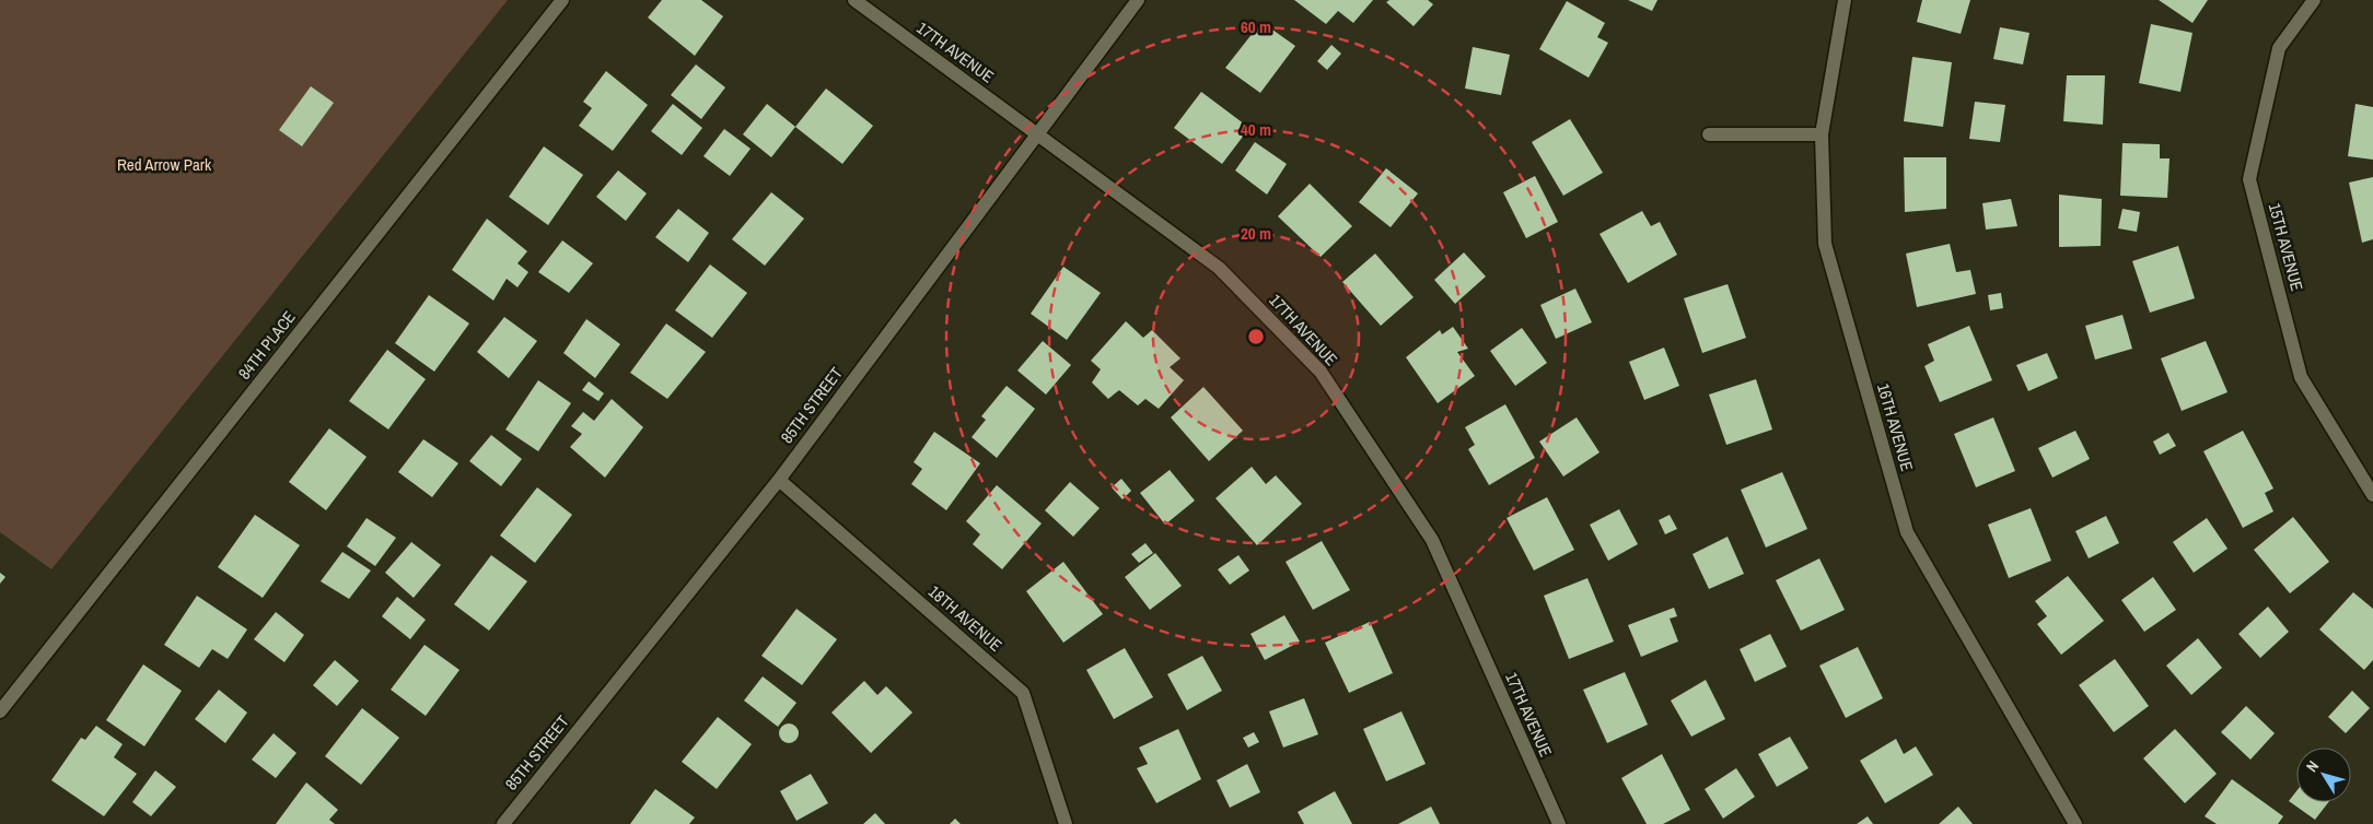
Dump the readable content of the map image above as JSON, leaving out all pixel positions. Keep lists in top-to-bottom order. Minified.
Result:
{"streets":{"street":["17TH AVENUE","15TH AVENUE","84TH PLACE","85TH STREET","16TH AVENUE","18TH AVENUE"]},"crossings":[["17TH AVENUE","85TH STREET"],["85TH STREET","18TH AVENUE"]],"parks":["Red Arrow Park"],"north":"top left","rings":["60 m","40 m","20 m"]}
